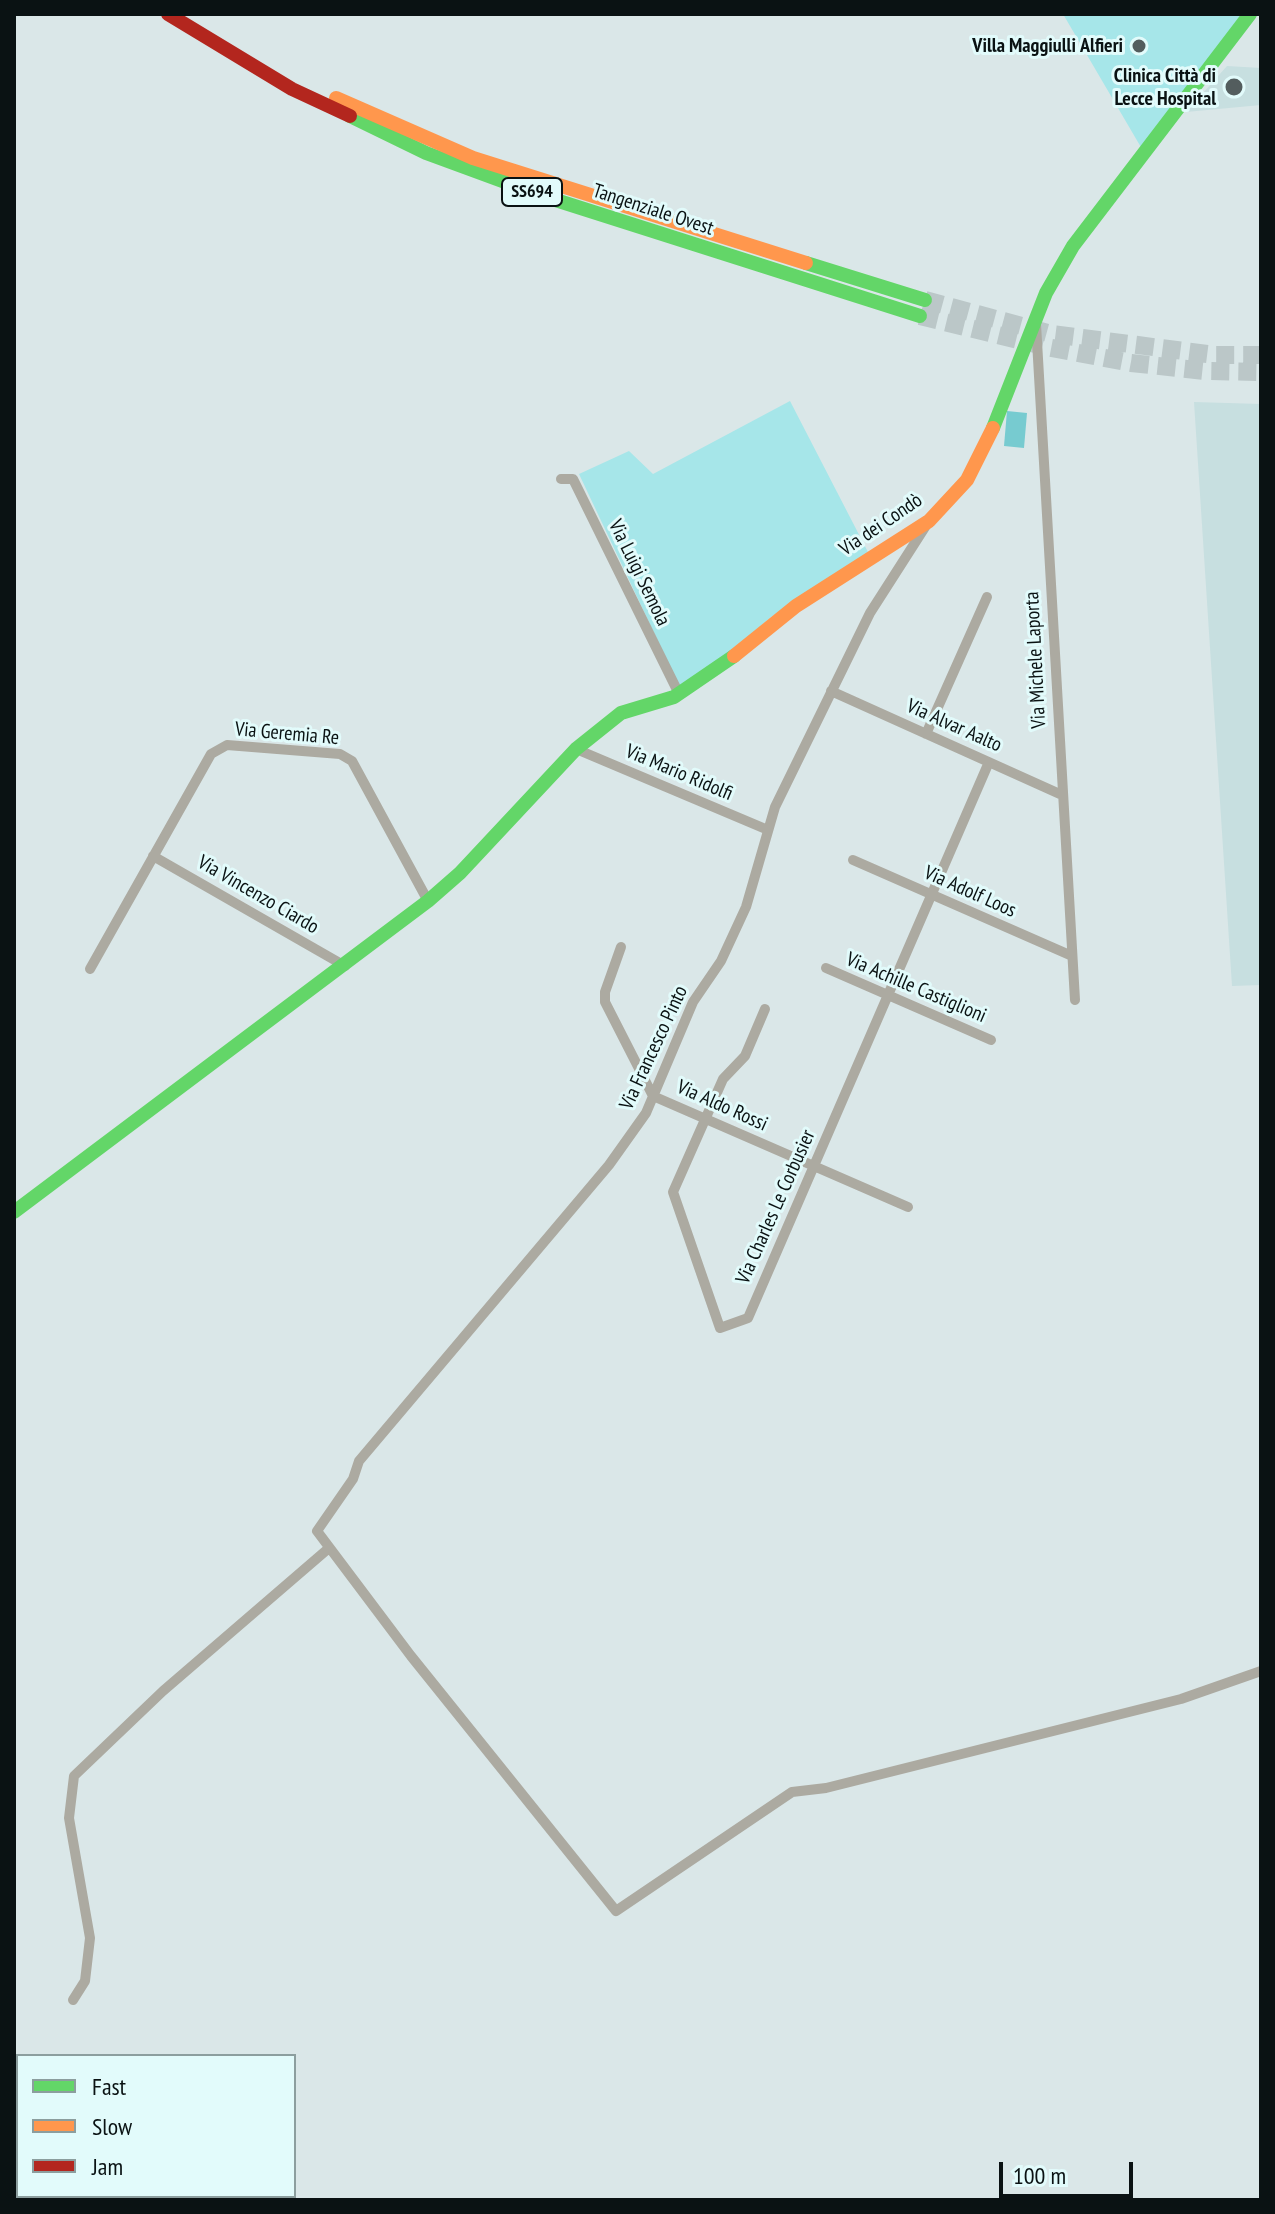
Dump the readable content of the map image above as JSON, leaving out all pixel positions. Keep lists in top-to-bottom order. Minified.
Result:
{"streets":{"main road":["SS694","Tangenziale Ovest","Via dei Condò"],"street":["Via Luigi Semola","Via Michele Laporta","Via Alvar Aalto","Via Geremia Re","Via Mario Ridolfi","Via Adolf Loos","Via Vincenzo Ciardo","Via Achille Castiglioni","Via Francesco Pinto","Via Aldo Rossi","Via Charles Le Corbusier"]},"crossings":[["Via dei Condò","Via Luigi Semola"],["Via dei Condò","Via Michele Laporta"],["Via dei Condò","Via Geremia Re"],["Via dei Condò","Via Mario Ridolfi"],["Via dei Condò","Via Vincenzo Ciardo"],["Via dei Condò","Via Francesco Pinto"],["Via Michele Laporta","Via Alvar Aalto"],["Via Michele Laporta","Via Adolf Loos"],["Via Alvar Aalto","Via Francesco Pinto"],["Via Alvar Aalto","Via Charles Le Corbusier"],["Via Geremia Re","Via Vincenzo Ciardo"],["Via Mario Ridolfi","Via Francesco Pinto"],["Via Adolf Loos","Via Charles Le Corbusier"],["Via Achille Castiglioni","Via Charles Le Corbusier"],["Via Francesco Pinto","Via Aldo Rossi"],["Via Aldo Rossi","Via Charles Le Corbusier"]],"places":["Villa Maggiulli Alfieri","Clinica Città di Lecce Hospital"],"legend":["Fast","Slow","Jam"],"scale_bar":"100 m"}
